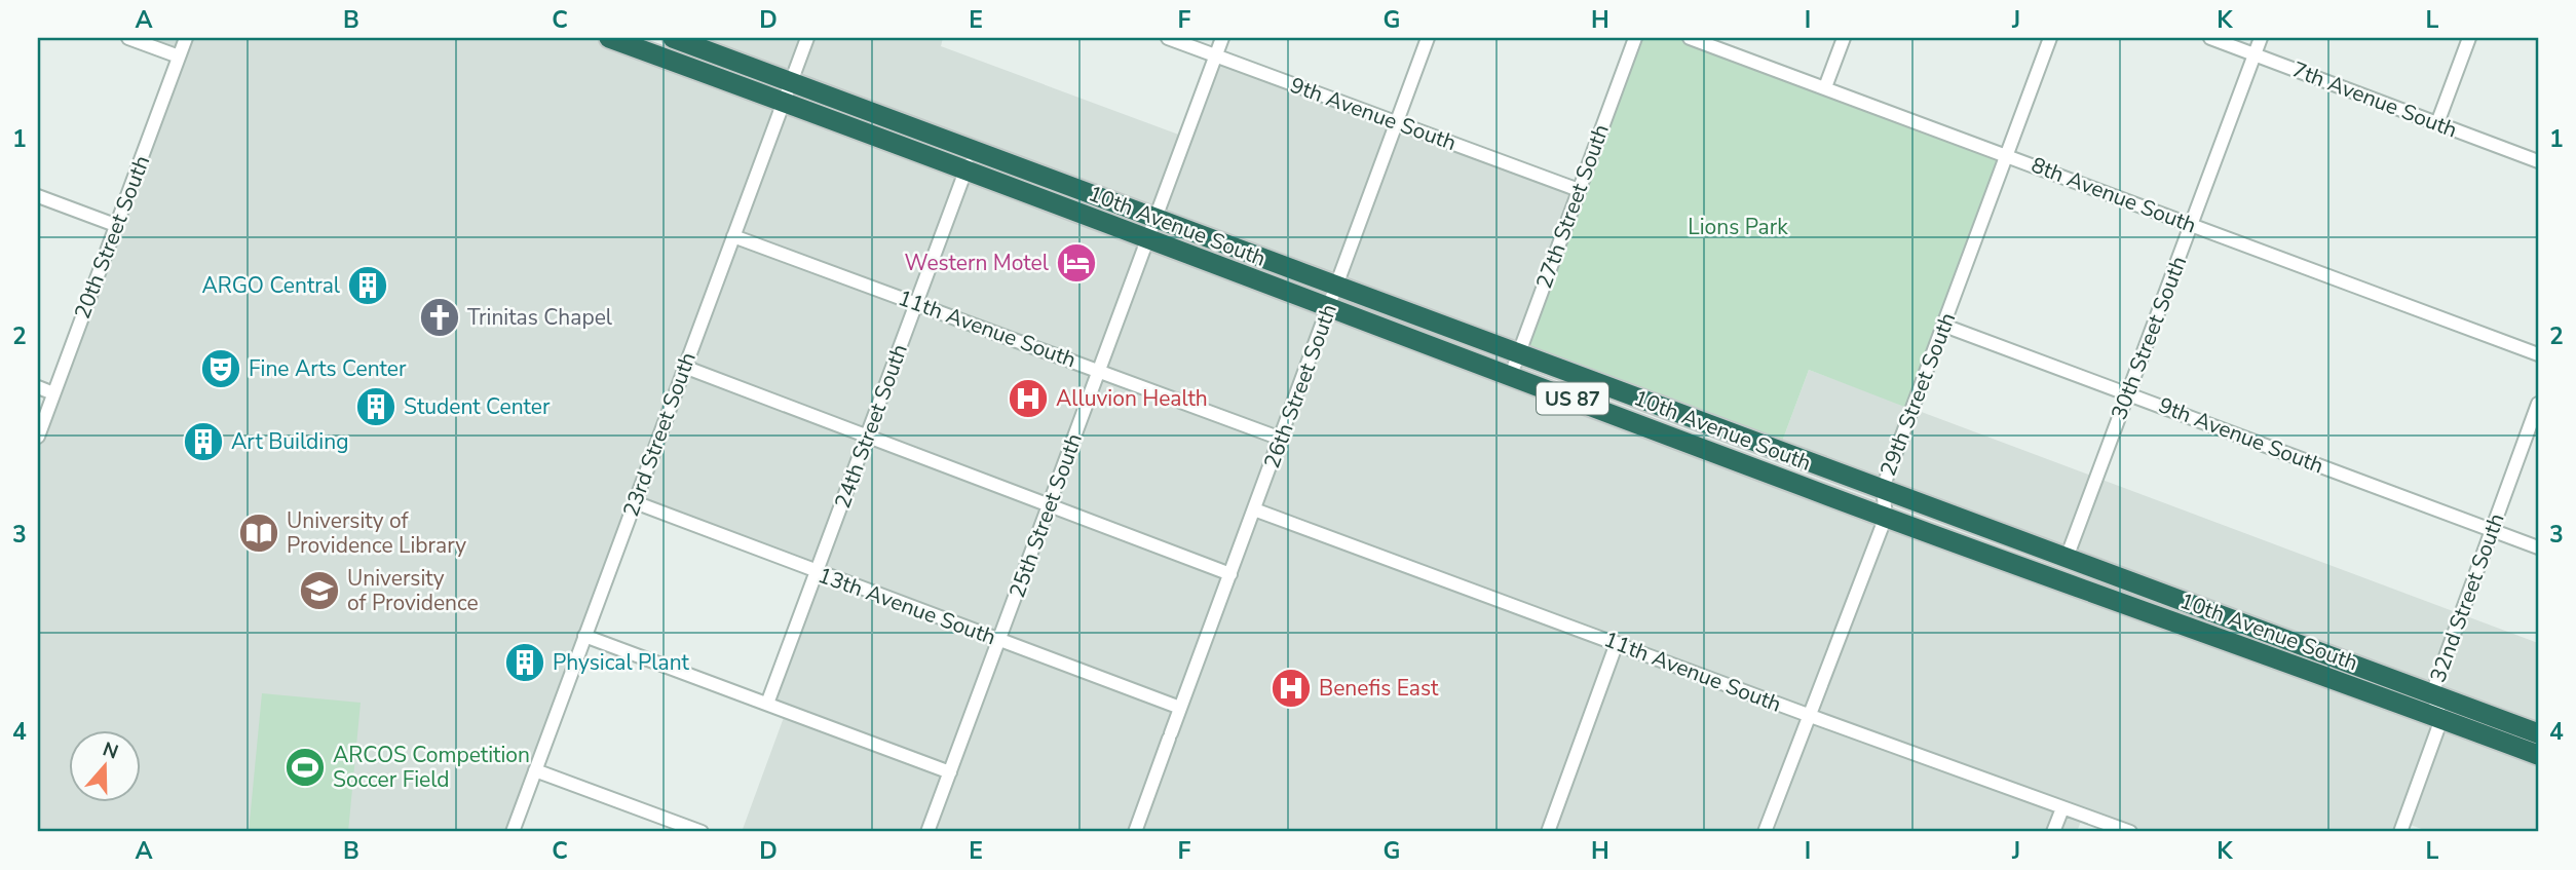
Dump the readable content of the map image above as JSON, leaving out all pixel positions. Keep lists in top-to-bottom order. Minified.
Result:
{"streets":{"highway":["10th Avenue South","US 87"],"street":["7th Avenue South","9th Avenue South","8th Avenue South","27th Street South","20th Street South","11th Avenue South","30th Street South","26th Street South","29th Street South","24th Street South","23rd Street South","25th Street South","32nd Street South","13th Avenue South"]},"crossings":[["7th Avenue South","30th Street South"],["9th Avenue South","27th Street South"],["9th Avenue South","30th Street South"],["9th Avenue South","26th Street South"],["9th Avenue South","29th Street South"],["9th Avenue South","25th Street South"],["9th Avenue South","32nd Street South"],["8th Avenue South","30th Street South"],["8th Avenue South","29th Street South"],["27th Street South","10th Avenue South"],["10th Avenue South","30th Street South"],["10th Avenue South","26th Street South"],["10th Avenue South","29th Street South"],["10th Avenue South","24th Street South"],["10th Avenue South","23rd Street South"],["10th Avenue South","25th Street South"],["10th Avenue South","32nd Street South"],["11th Avenue South","26th Street South"],["11th Avenue South","29th Street South"],["11th Avenue South","24th Street South"],["11th Avenue South","23rd Street South"],["11th Avenue South","25th Street South"],["26th Street South","13th Avenue South"],["24th Street South","13th Avenue South"],["23rd Street South","13th Avenue South"],["25th Street South","13th Avenue South"]],"parks":["Lions Park"],"places":{"hotel":["Western Motel"],"building":["ARGO Central","Student Center","Art Building","Physical Plant"],"church":["Trinitas Chapel"],"theatre":["Fine Arts Center"],"hospital":["Alluvion Health","Benefis East"],"library":["University of Providence Library"],"school or university":["University of Providence"],"sports":["ARCOS Competition Soccer Field"]},"north":"top","grid":{"columns":["A","B","C","D","E","F","G","H","I","J","K","L"],"rows":["1","2","3","4"]}}
